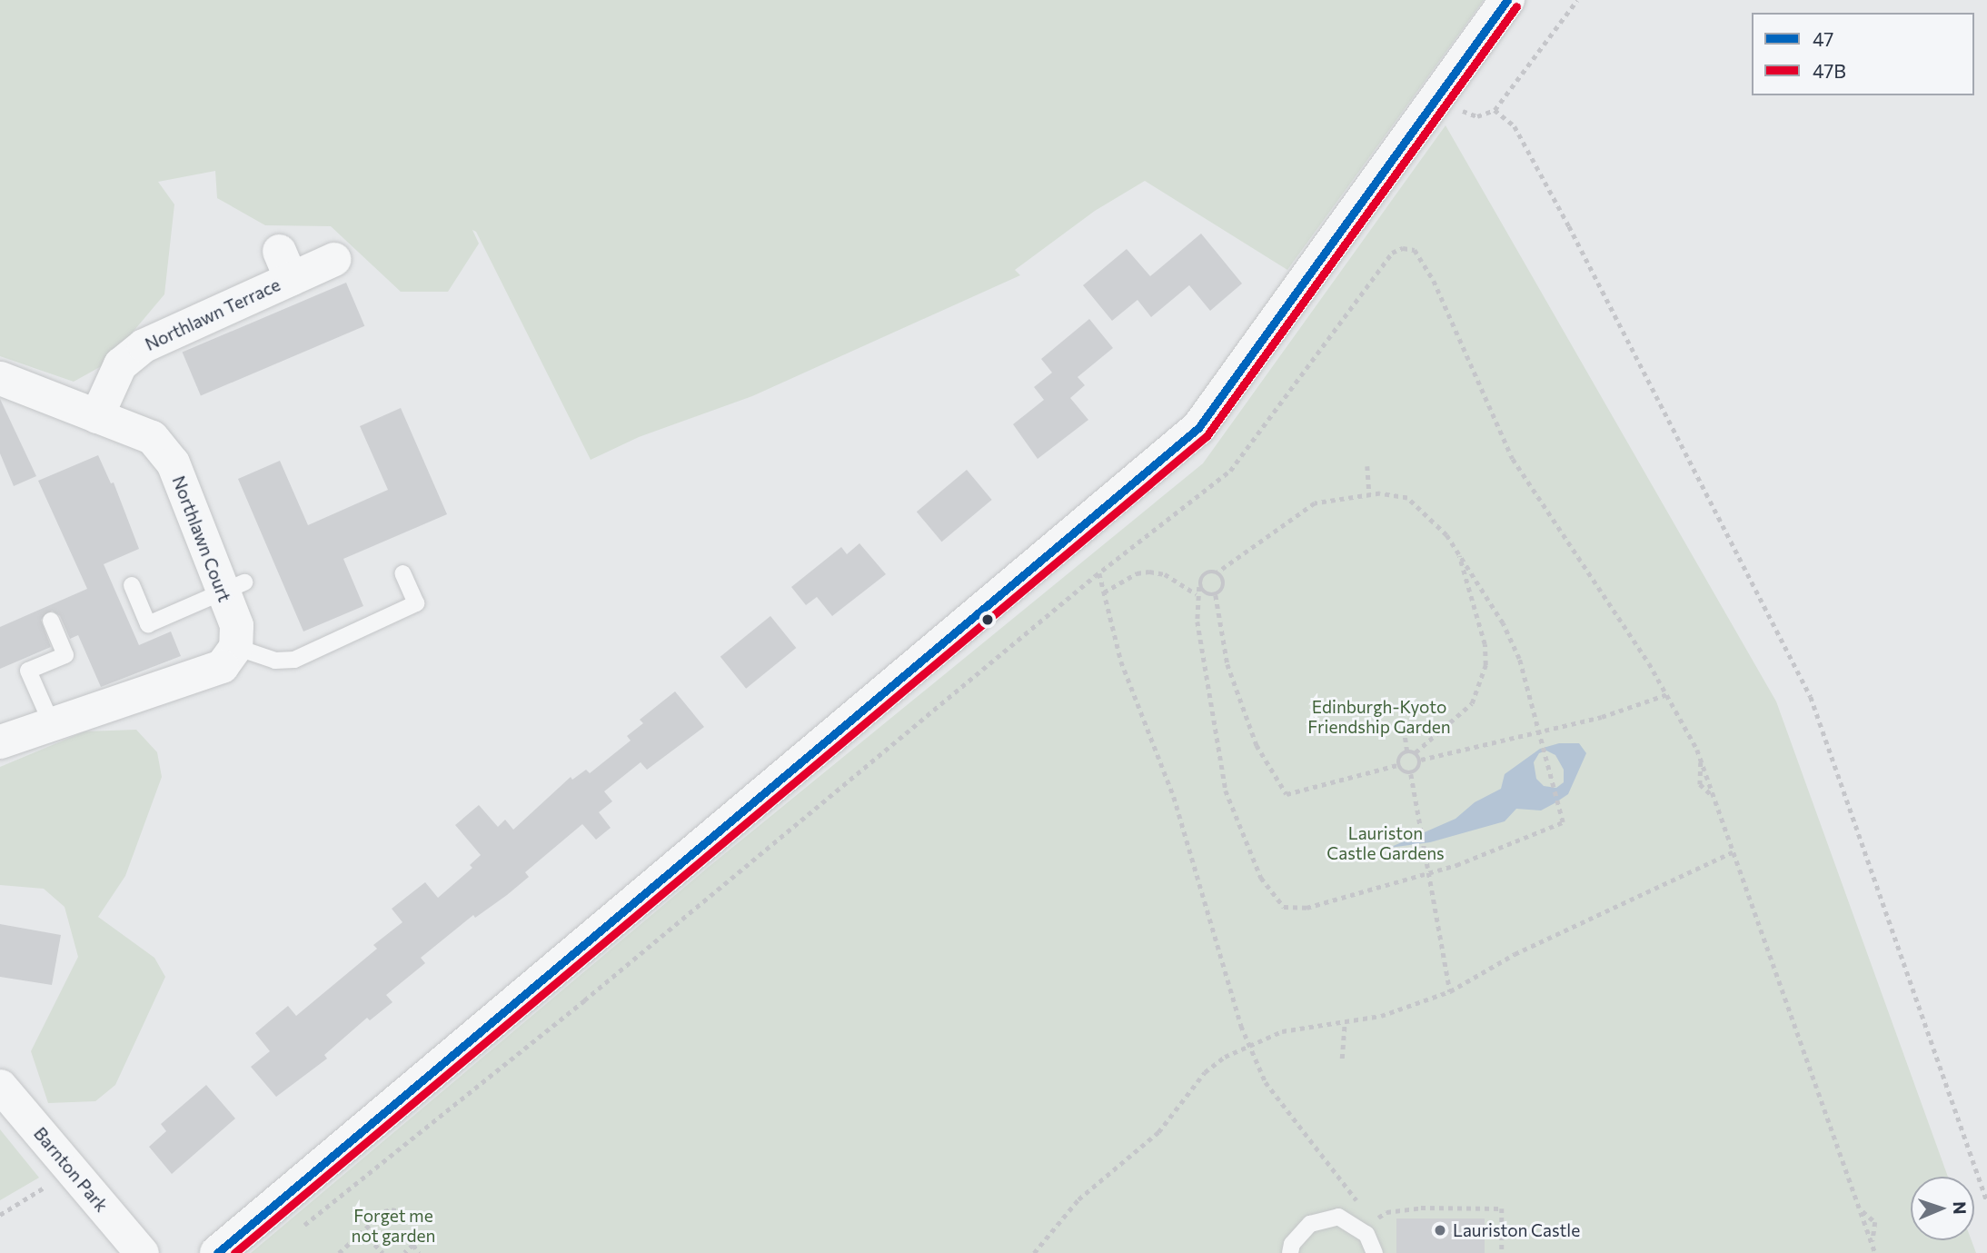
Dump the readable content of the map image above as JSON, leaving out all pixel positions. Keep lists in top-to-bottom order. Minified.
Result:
{"streets":{"street":["Northlawn Terrace","Northlawn Court","Barnton Park"]},"crossings":[["Northlawn Terrace","Northlawn Court"]],"parks":["Edinburgh-Kyoto Friendship Garden","Lauriston Castle Gardens","Forget me not garden"],"places":["Lauriston Castle"],"lines":["transit line 47","transit line 47B"],"legend":["47","47B"],"north":"right"}
